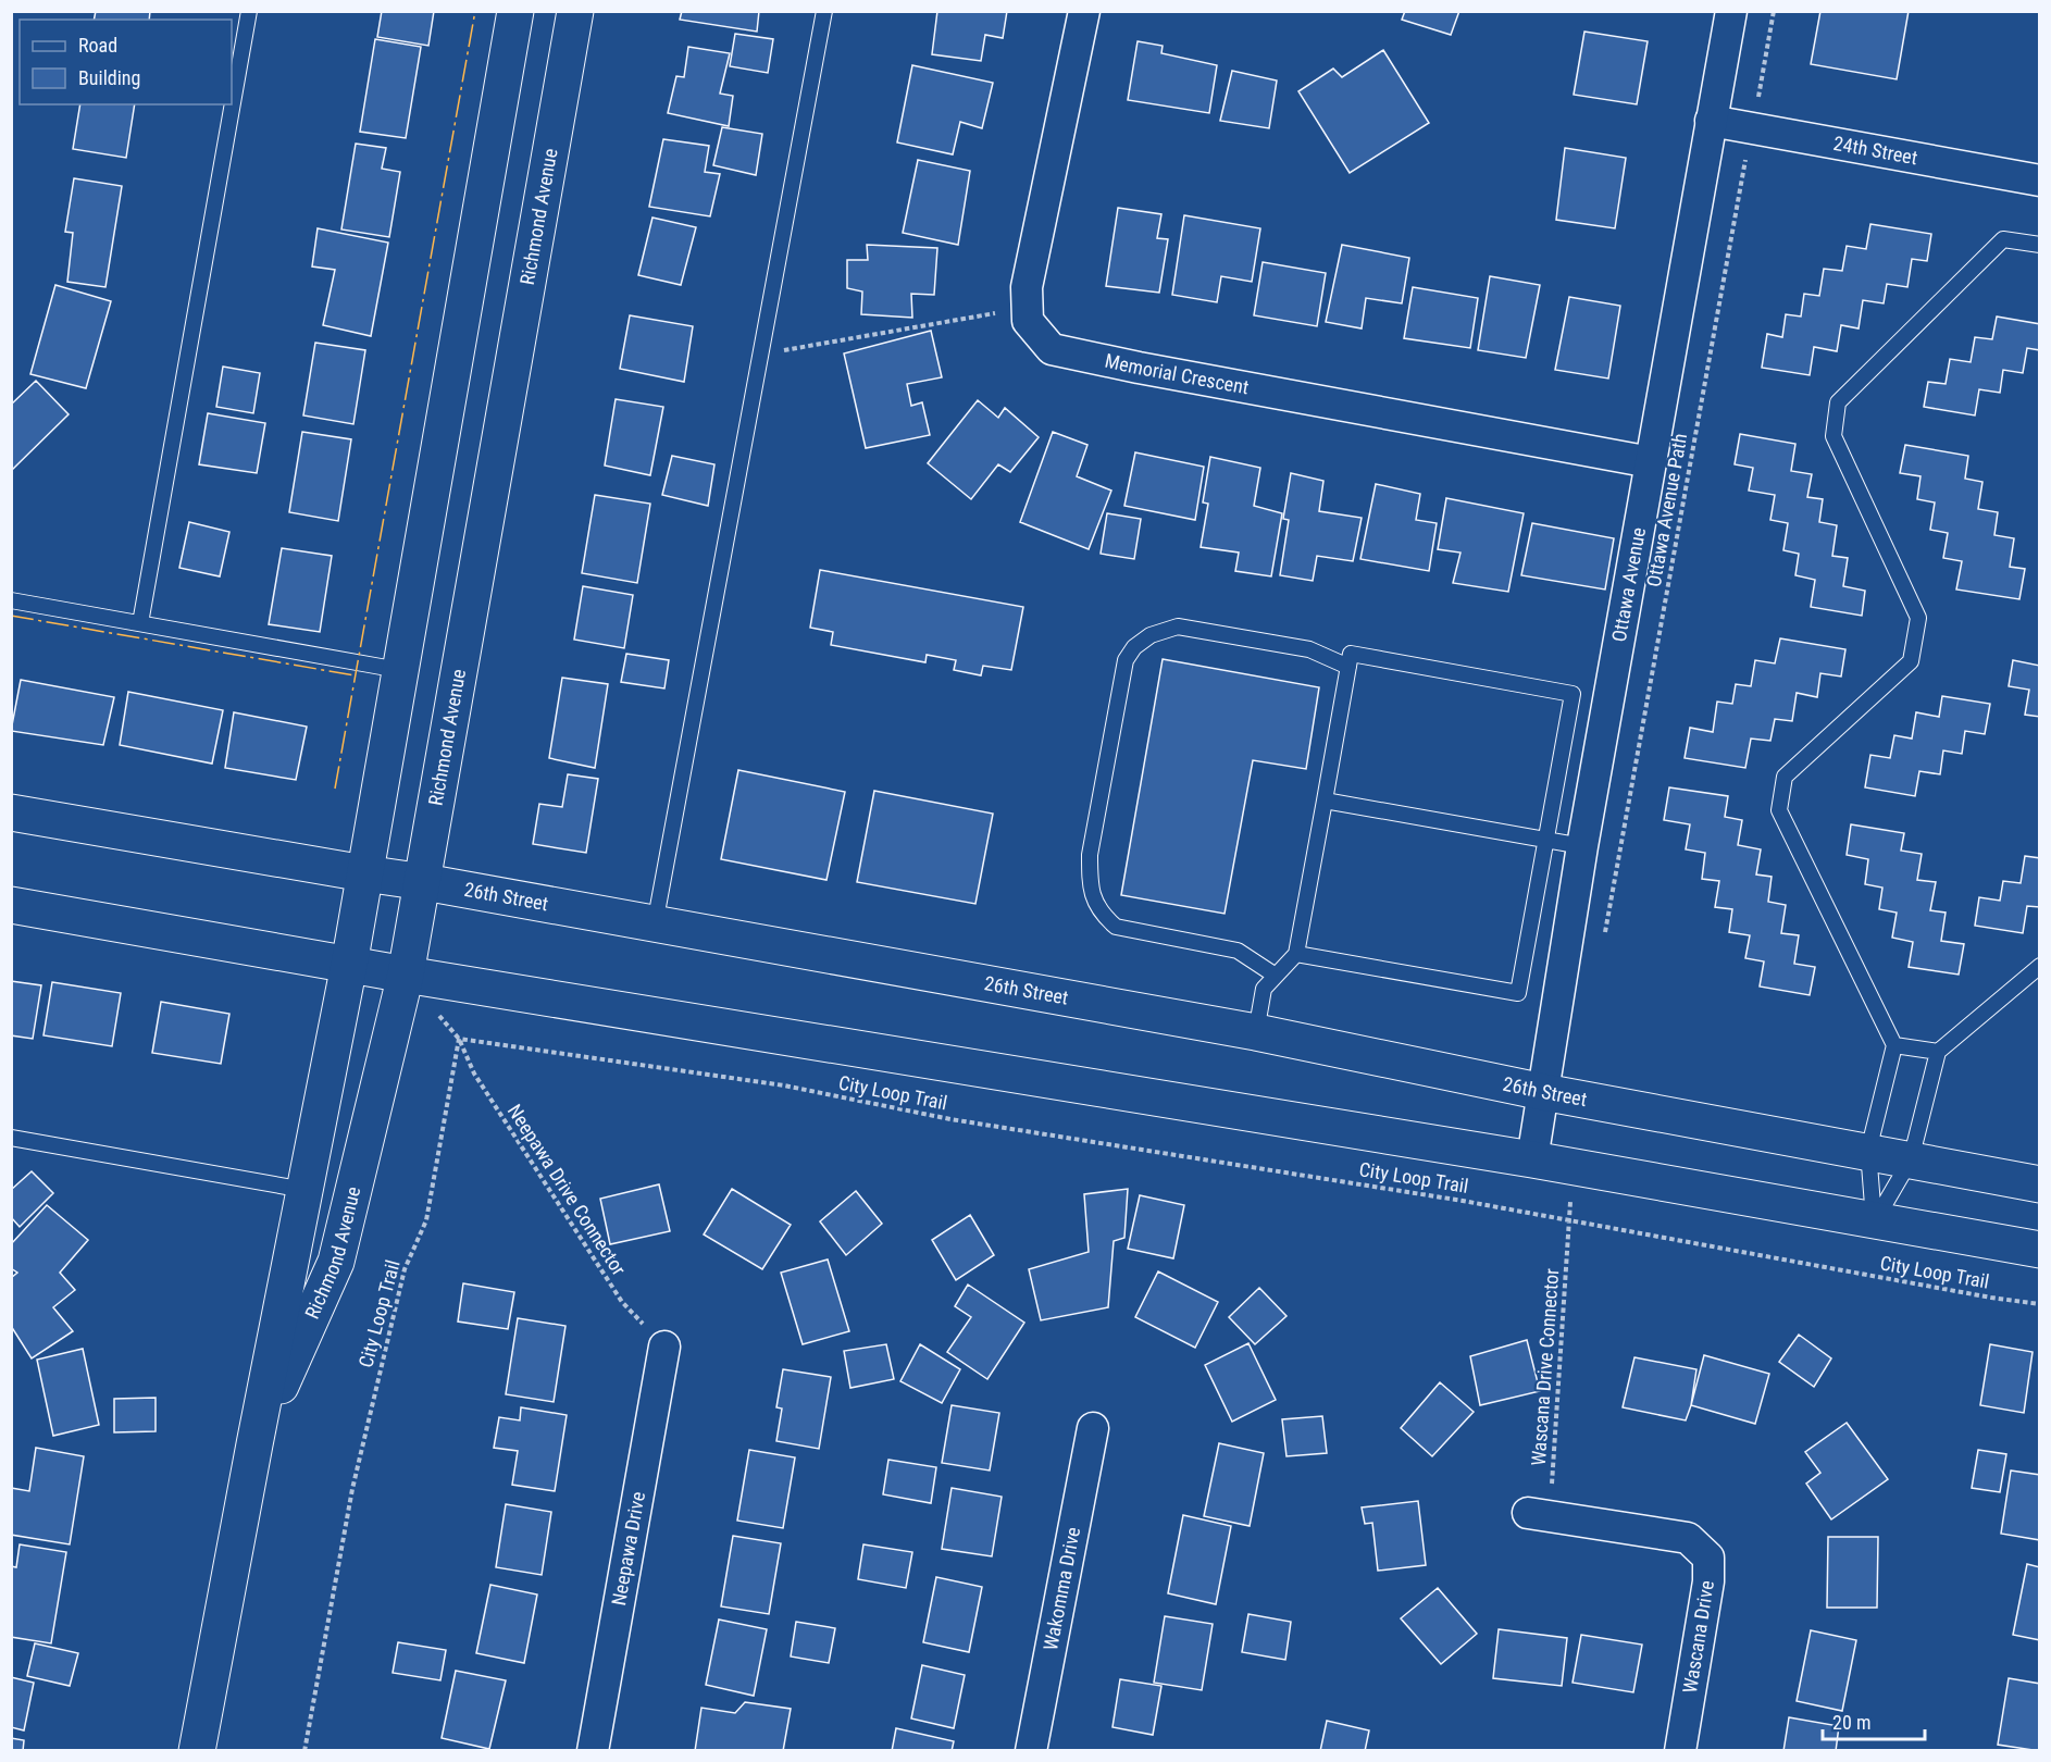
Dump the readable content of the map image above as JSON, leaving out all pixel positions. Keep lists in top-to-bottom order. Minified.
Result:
{"streets":{"street":["24th Street","Richmond Avenue","Memorial Crescent","Ottawa Avenue","26th Street","Neepawa Drive","Wakomma Drive","Wascana Drive"],"path":["Ottawa Avenue Path","City Loop Trail","Neepawa Drive Connector","Wascana Drive Connector"]},"crossings":[["24th Street","Ottawa Avenue"],["Richmond Avenue","26th Street"],["Memorial Crescent","Ottawa Avenue"],["Ottawa Avenue","26th Street"],["City Loop Trail","Neepawa Drive Connector"],["City Loop Trail","Wascana Drive Connector"],["Neepawa Drive Connector","Neepawa Drive"],["Wascana Drive Connector","Wascana Drive"]],"legend":["Road","Building"],"scale_bar":"20 m"}
